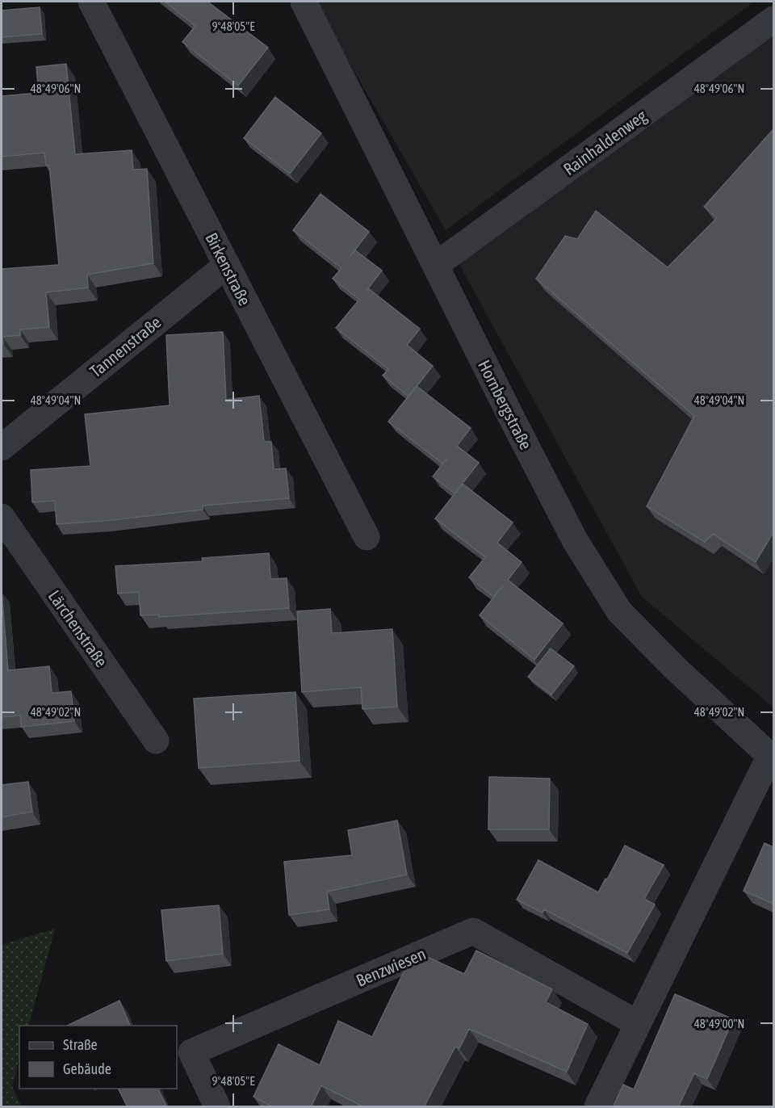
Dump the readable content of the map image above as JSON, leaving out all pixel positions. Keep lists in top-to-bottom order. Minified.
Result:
{"streets":{"street":["Rainhaldenweg","Birkenstraße","Tannenstraße","Hornbergstraße","Lärchenstraße","Benzwiesen"]},"crossings":[["Rainhaldenweg","Hornbergstraße"],["Birkenstraße","Tannenstraße"]],"legend":["Straße","Gebäude"],"coordinates":["9°48'05\"E","48°49'06\"N","48°49'04\"N","48°49'02\"N","48°49'00\"N"]}
